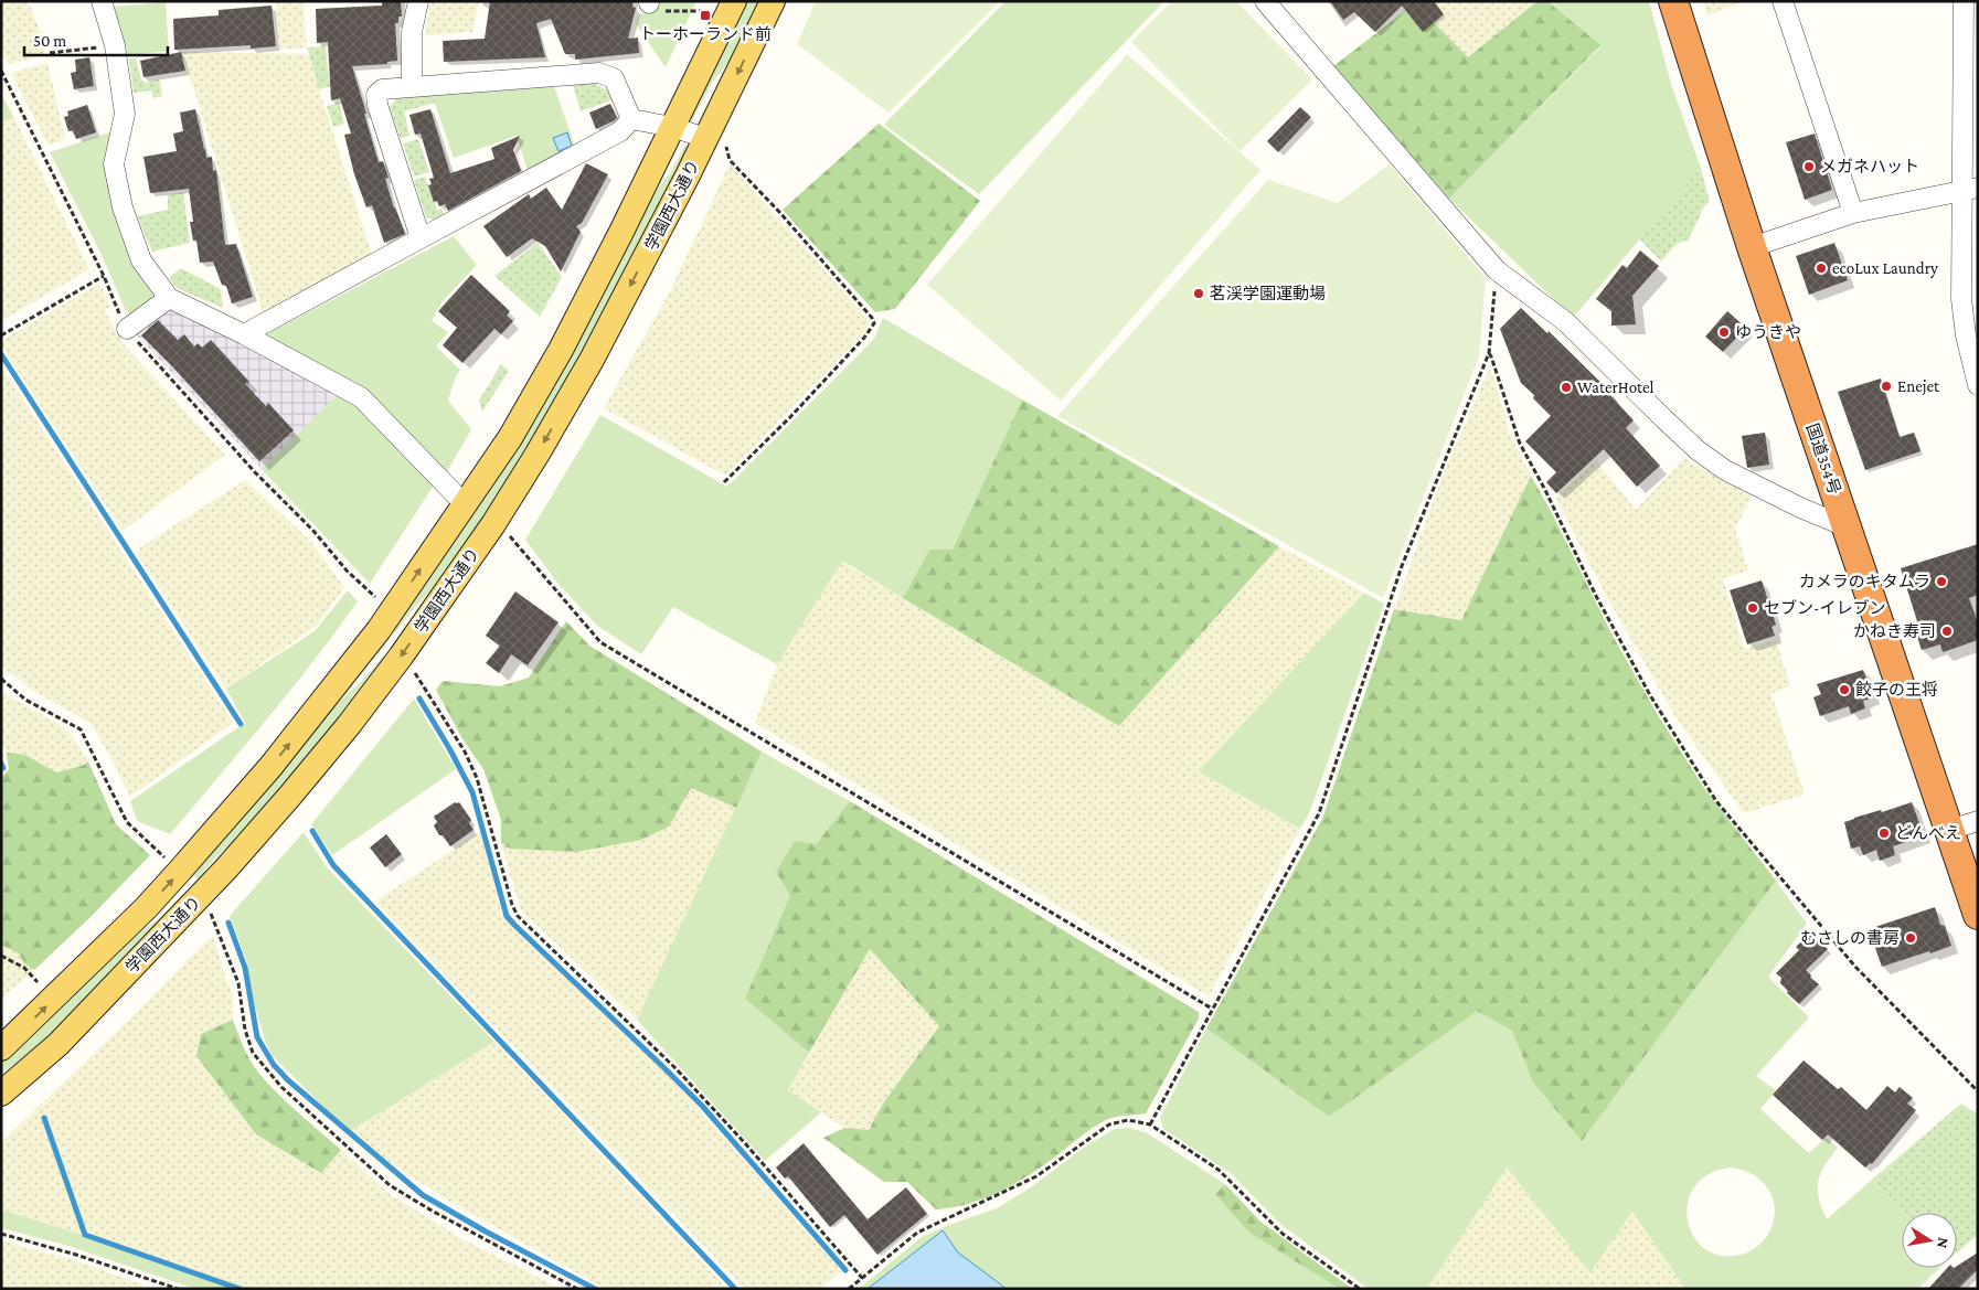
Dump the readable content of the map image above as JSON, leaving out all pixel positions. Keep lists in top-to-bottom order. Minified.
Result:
{"streets":{"highway":["国道354号"],"main road":["学園西大通り"]},"places":{"transit":["トーホーランド前"],"other":["メガネハット","ecoLux Laundry","茗渓学園運動場","ゆうきや","Enejet","WaterHotel","カメラのキタムラ","セブン-イレブン","かねき寿司","餃子の王将","どんべえ","むさしの書房"]},"scale_bar":"50 m","north":"right"}
